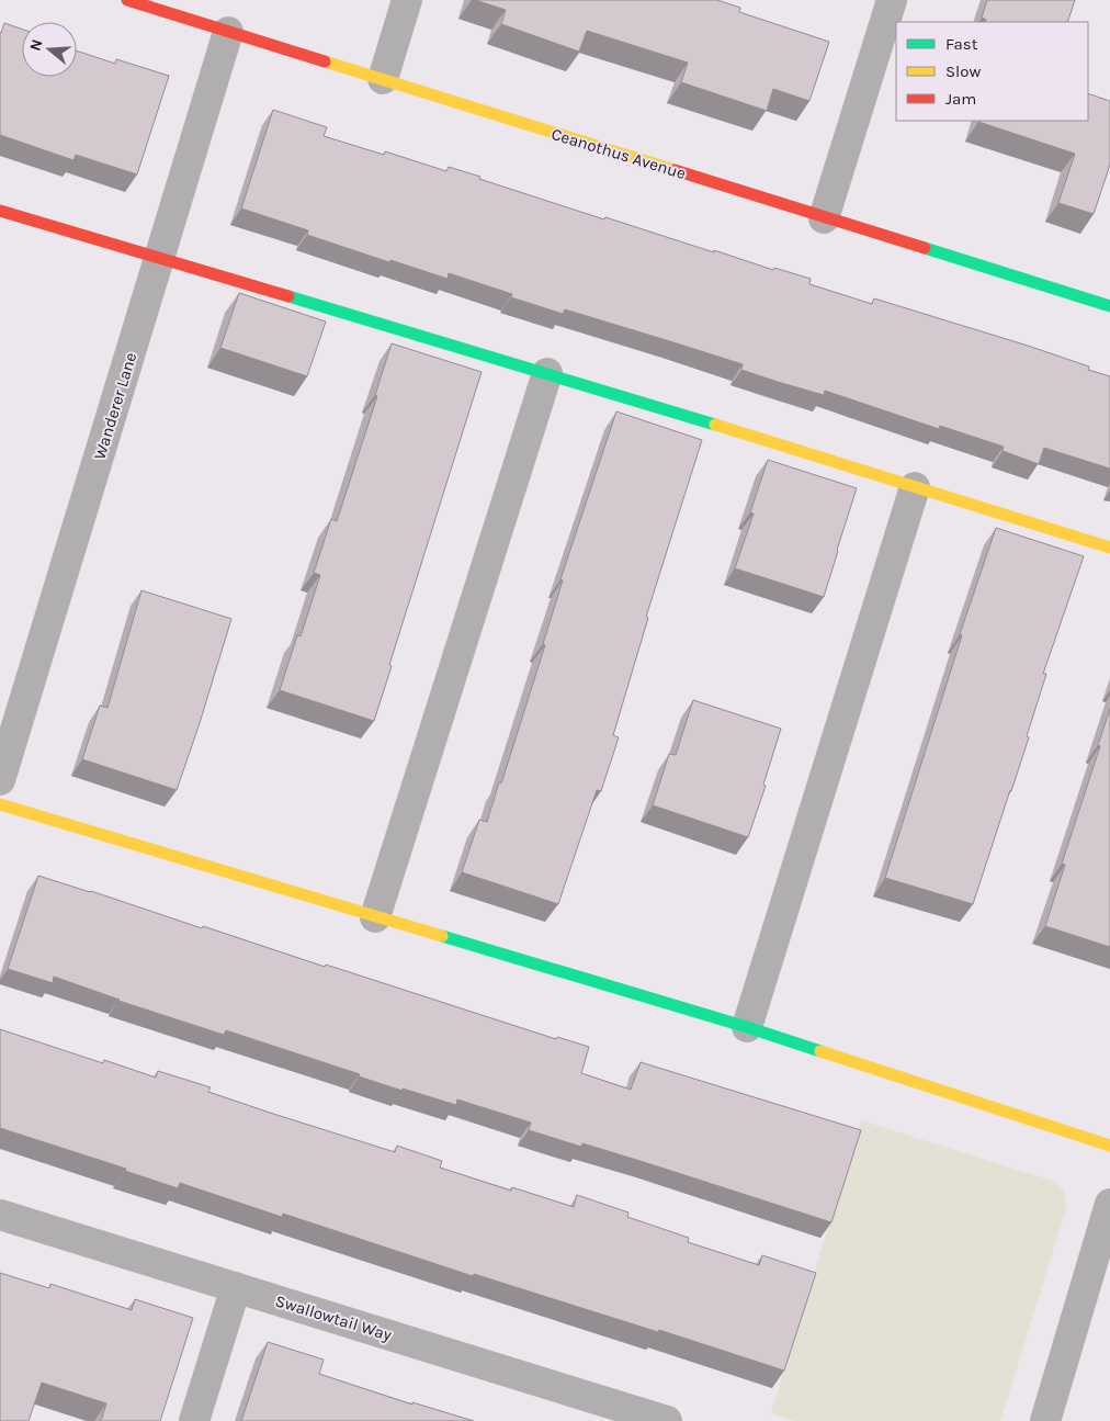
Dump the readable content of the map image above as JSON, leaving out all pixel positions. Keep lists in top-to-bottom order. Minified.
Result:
{"streets":{"street":["Ceanothus Avenue","Wanderer Lane","Swallowtail Way"]},"crossings":[["Ceanothus Avenue","Wanderer Lane"]],"legend":["Fast","Slow","Jam"],"north":"left"}
